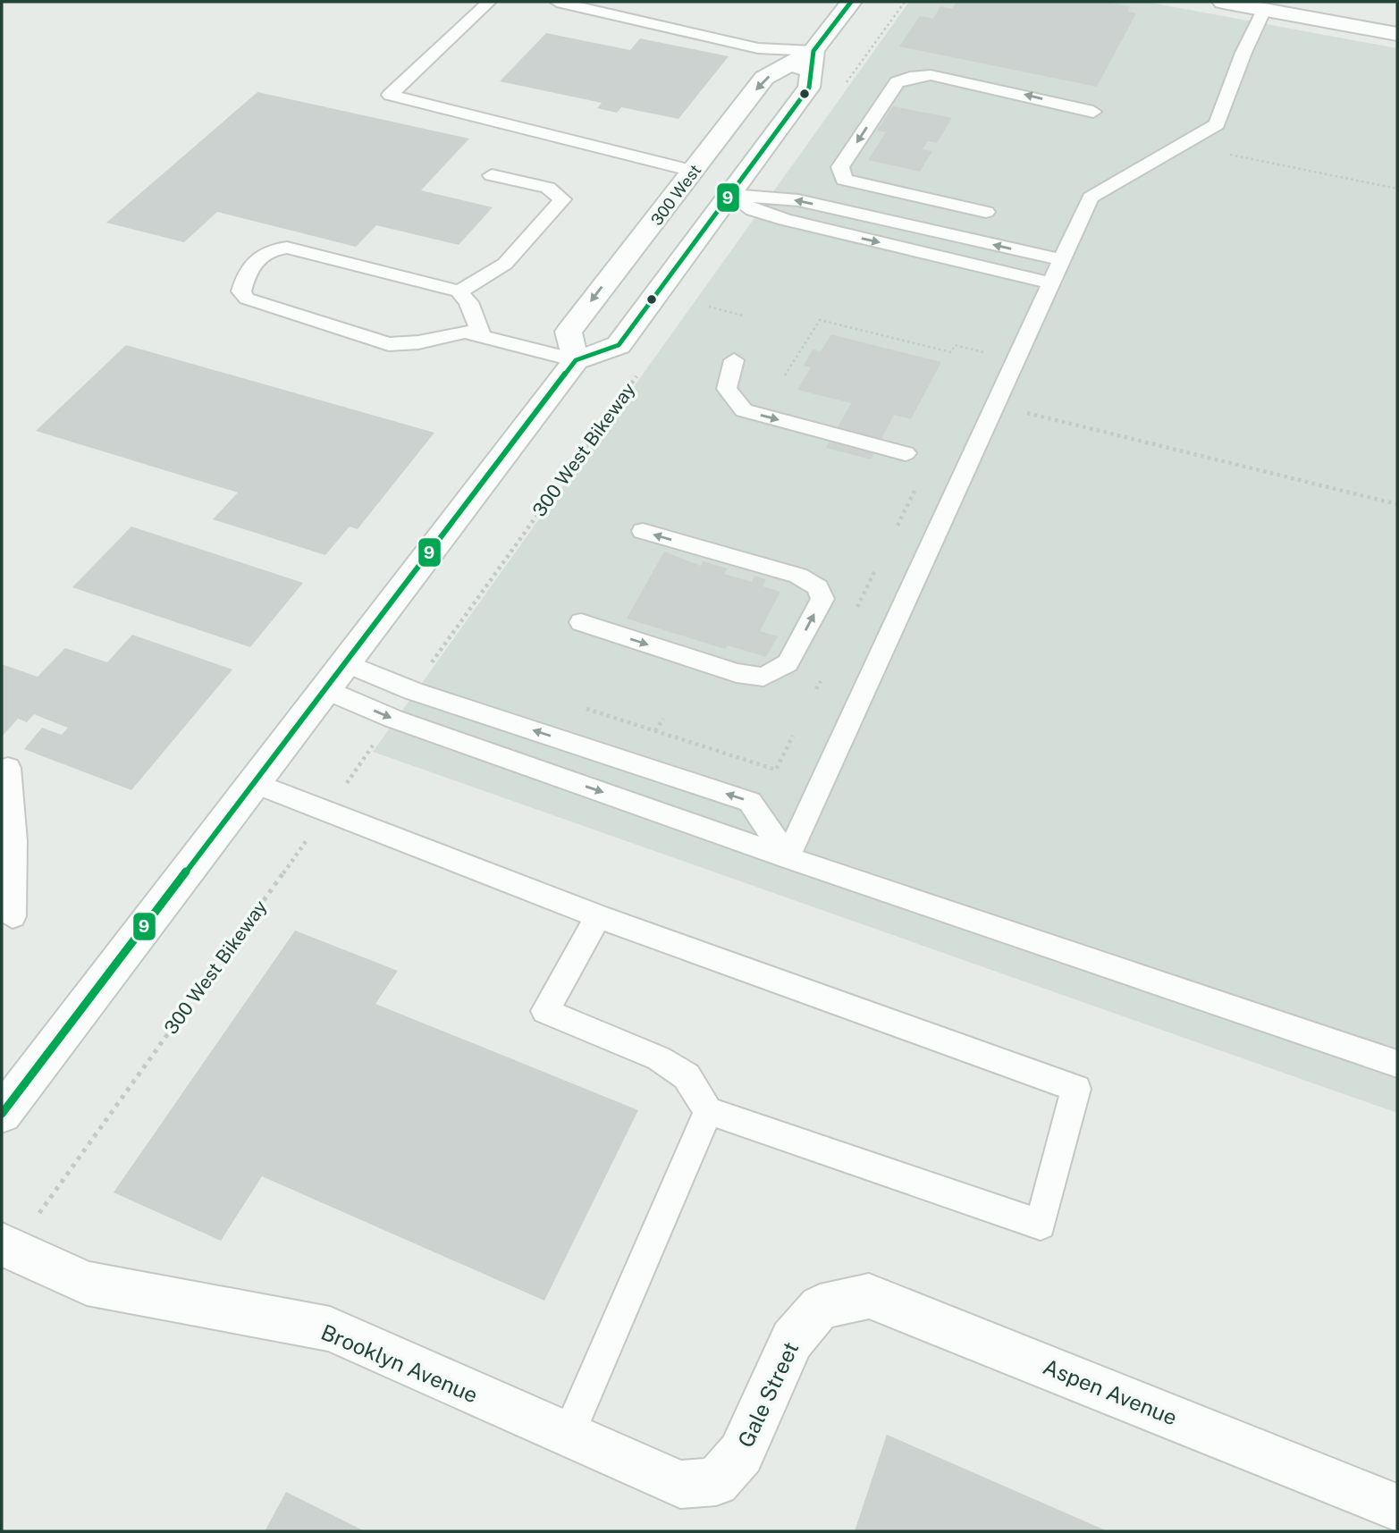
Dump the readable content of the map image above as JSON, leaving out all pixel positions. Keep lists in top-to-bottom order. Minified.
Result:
{"streets":{"main road":["300 West","Brooklyn Avenue","Aspen Avenue","Gale Street"],"path":["300 West Bikeway"]},"crossings":[["Brooklyn Avenue","Gale Street"],["Aspen Avenue","Gale Street"]],"lines":["transit line 9"]}
